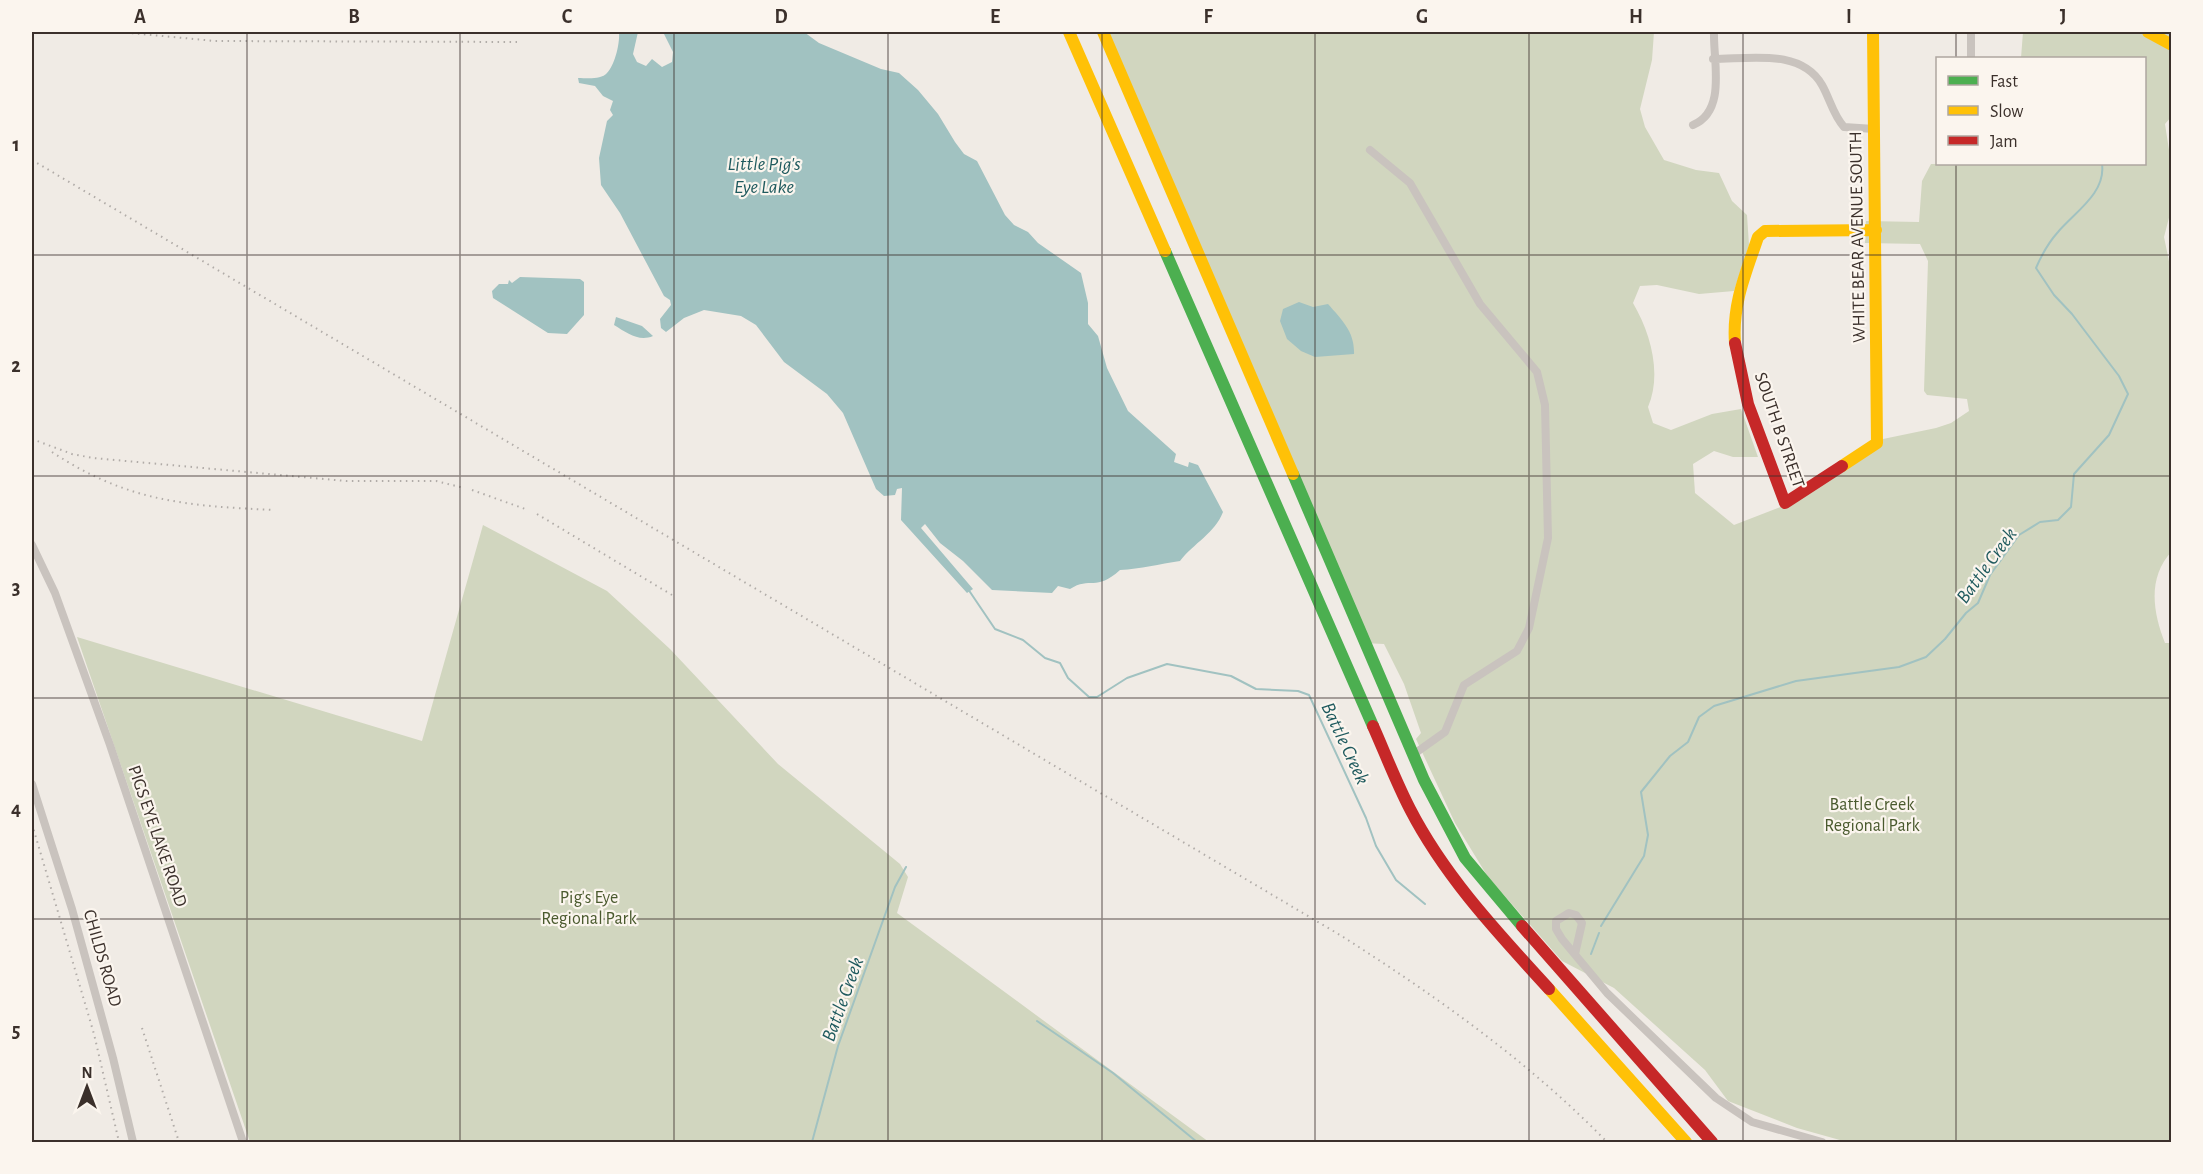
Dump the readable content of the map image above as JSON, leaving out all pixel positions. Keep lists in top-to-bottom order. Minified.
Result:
{"streets":{"main road":["WHITE BEAR AVENUE SOUTH","SOUTH B STREET"],"street":["PIGS EYE LAKE ROAD","CHILDS ROAD"]},"crossings":[["WHITE BEAR AVENUE SOUTH","SOUTH B STREET"]],"water":["Little Pig's Eye Lake","Battle Creek"],"parks":["Battle Creek Regional Park","Pig's Eye Regional Park"],"legend":["Fast","Slow","Jam"],"north":"top","grid":{"columns":["A","B","C","D","E","F","G","H","I","J"],"rows":["1","2","3","4","5"]}}
